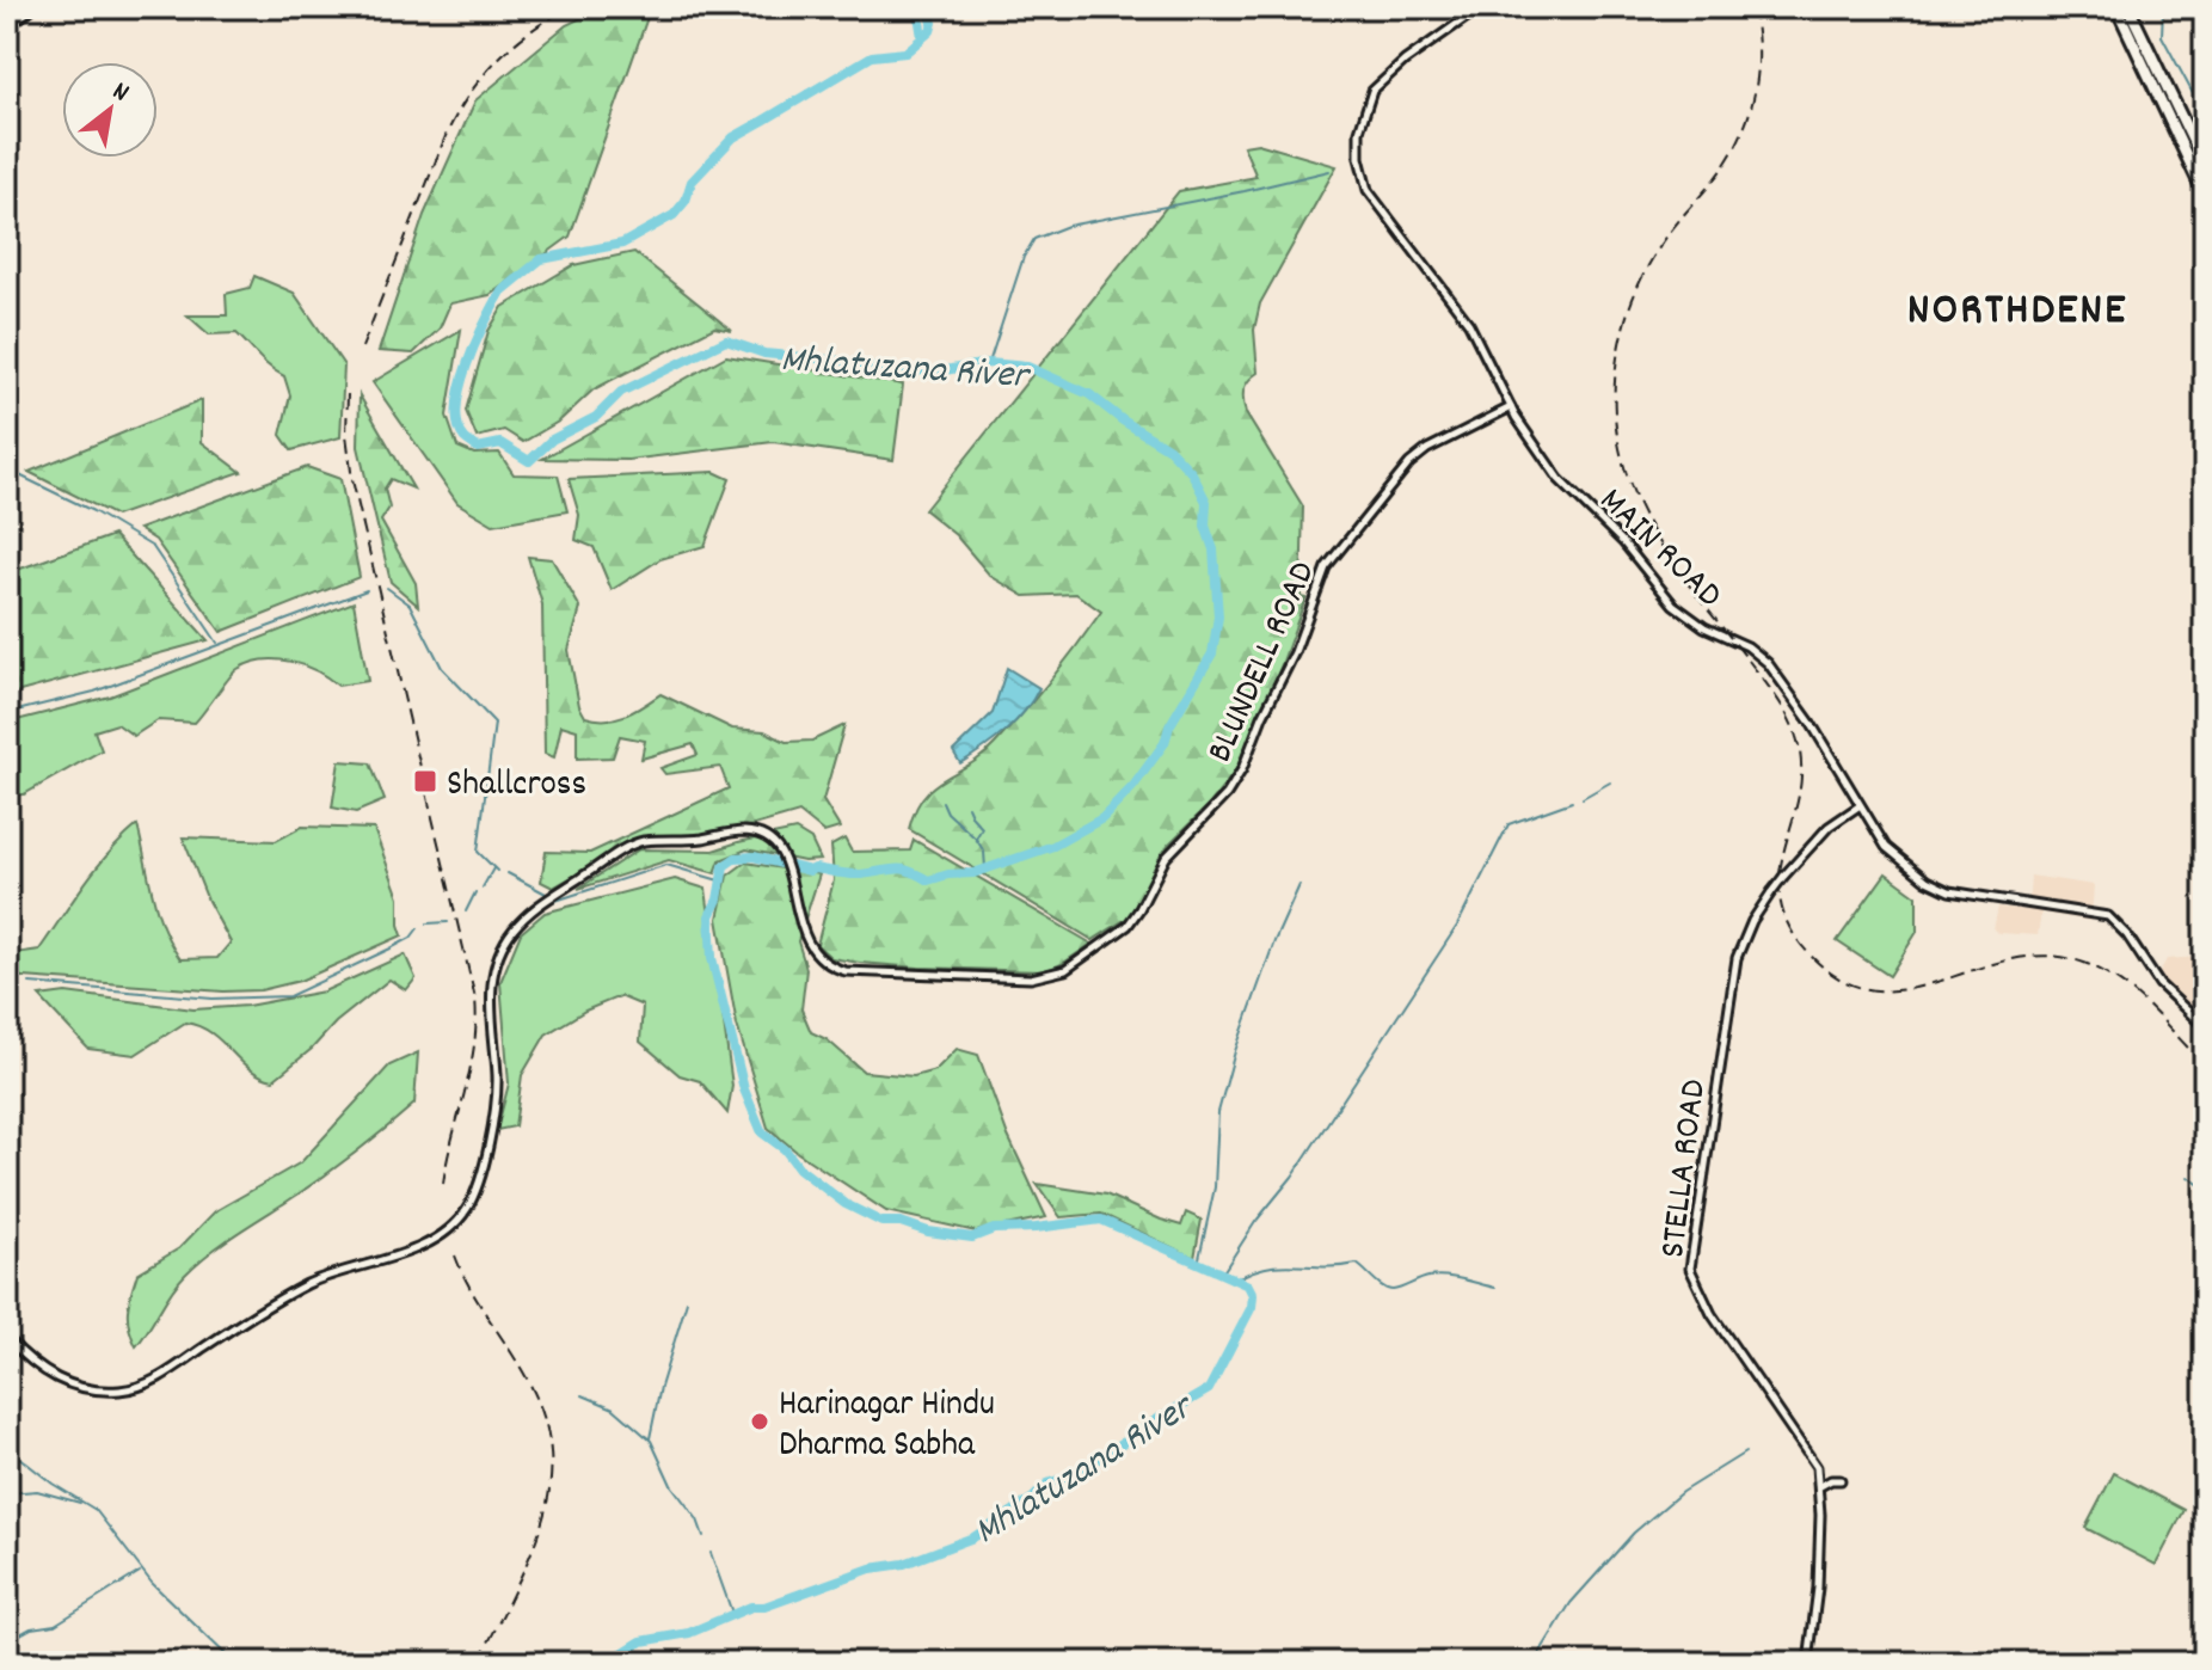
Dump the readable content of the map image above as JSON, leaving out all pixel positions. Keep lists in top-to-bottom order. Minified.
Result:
{"streets":{"main road":["MAIN ROAD","BLUNDELL ROAD","STELLA ROAD"]},"crossings":[["MAIN ROAD","BLUNDELL ROAD"],["MAIN ROAD","STELLA ROAD"]],"districts":["NORTHDENE"],"water":["Mhlatuzana River"],"places":{"transit":["Shallcross"],"other":["Harinagar Hindu Dharma Sabha"]},"north":"top right"}
